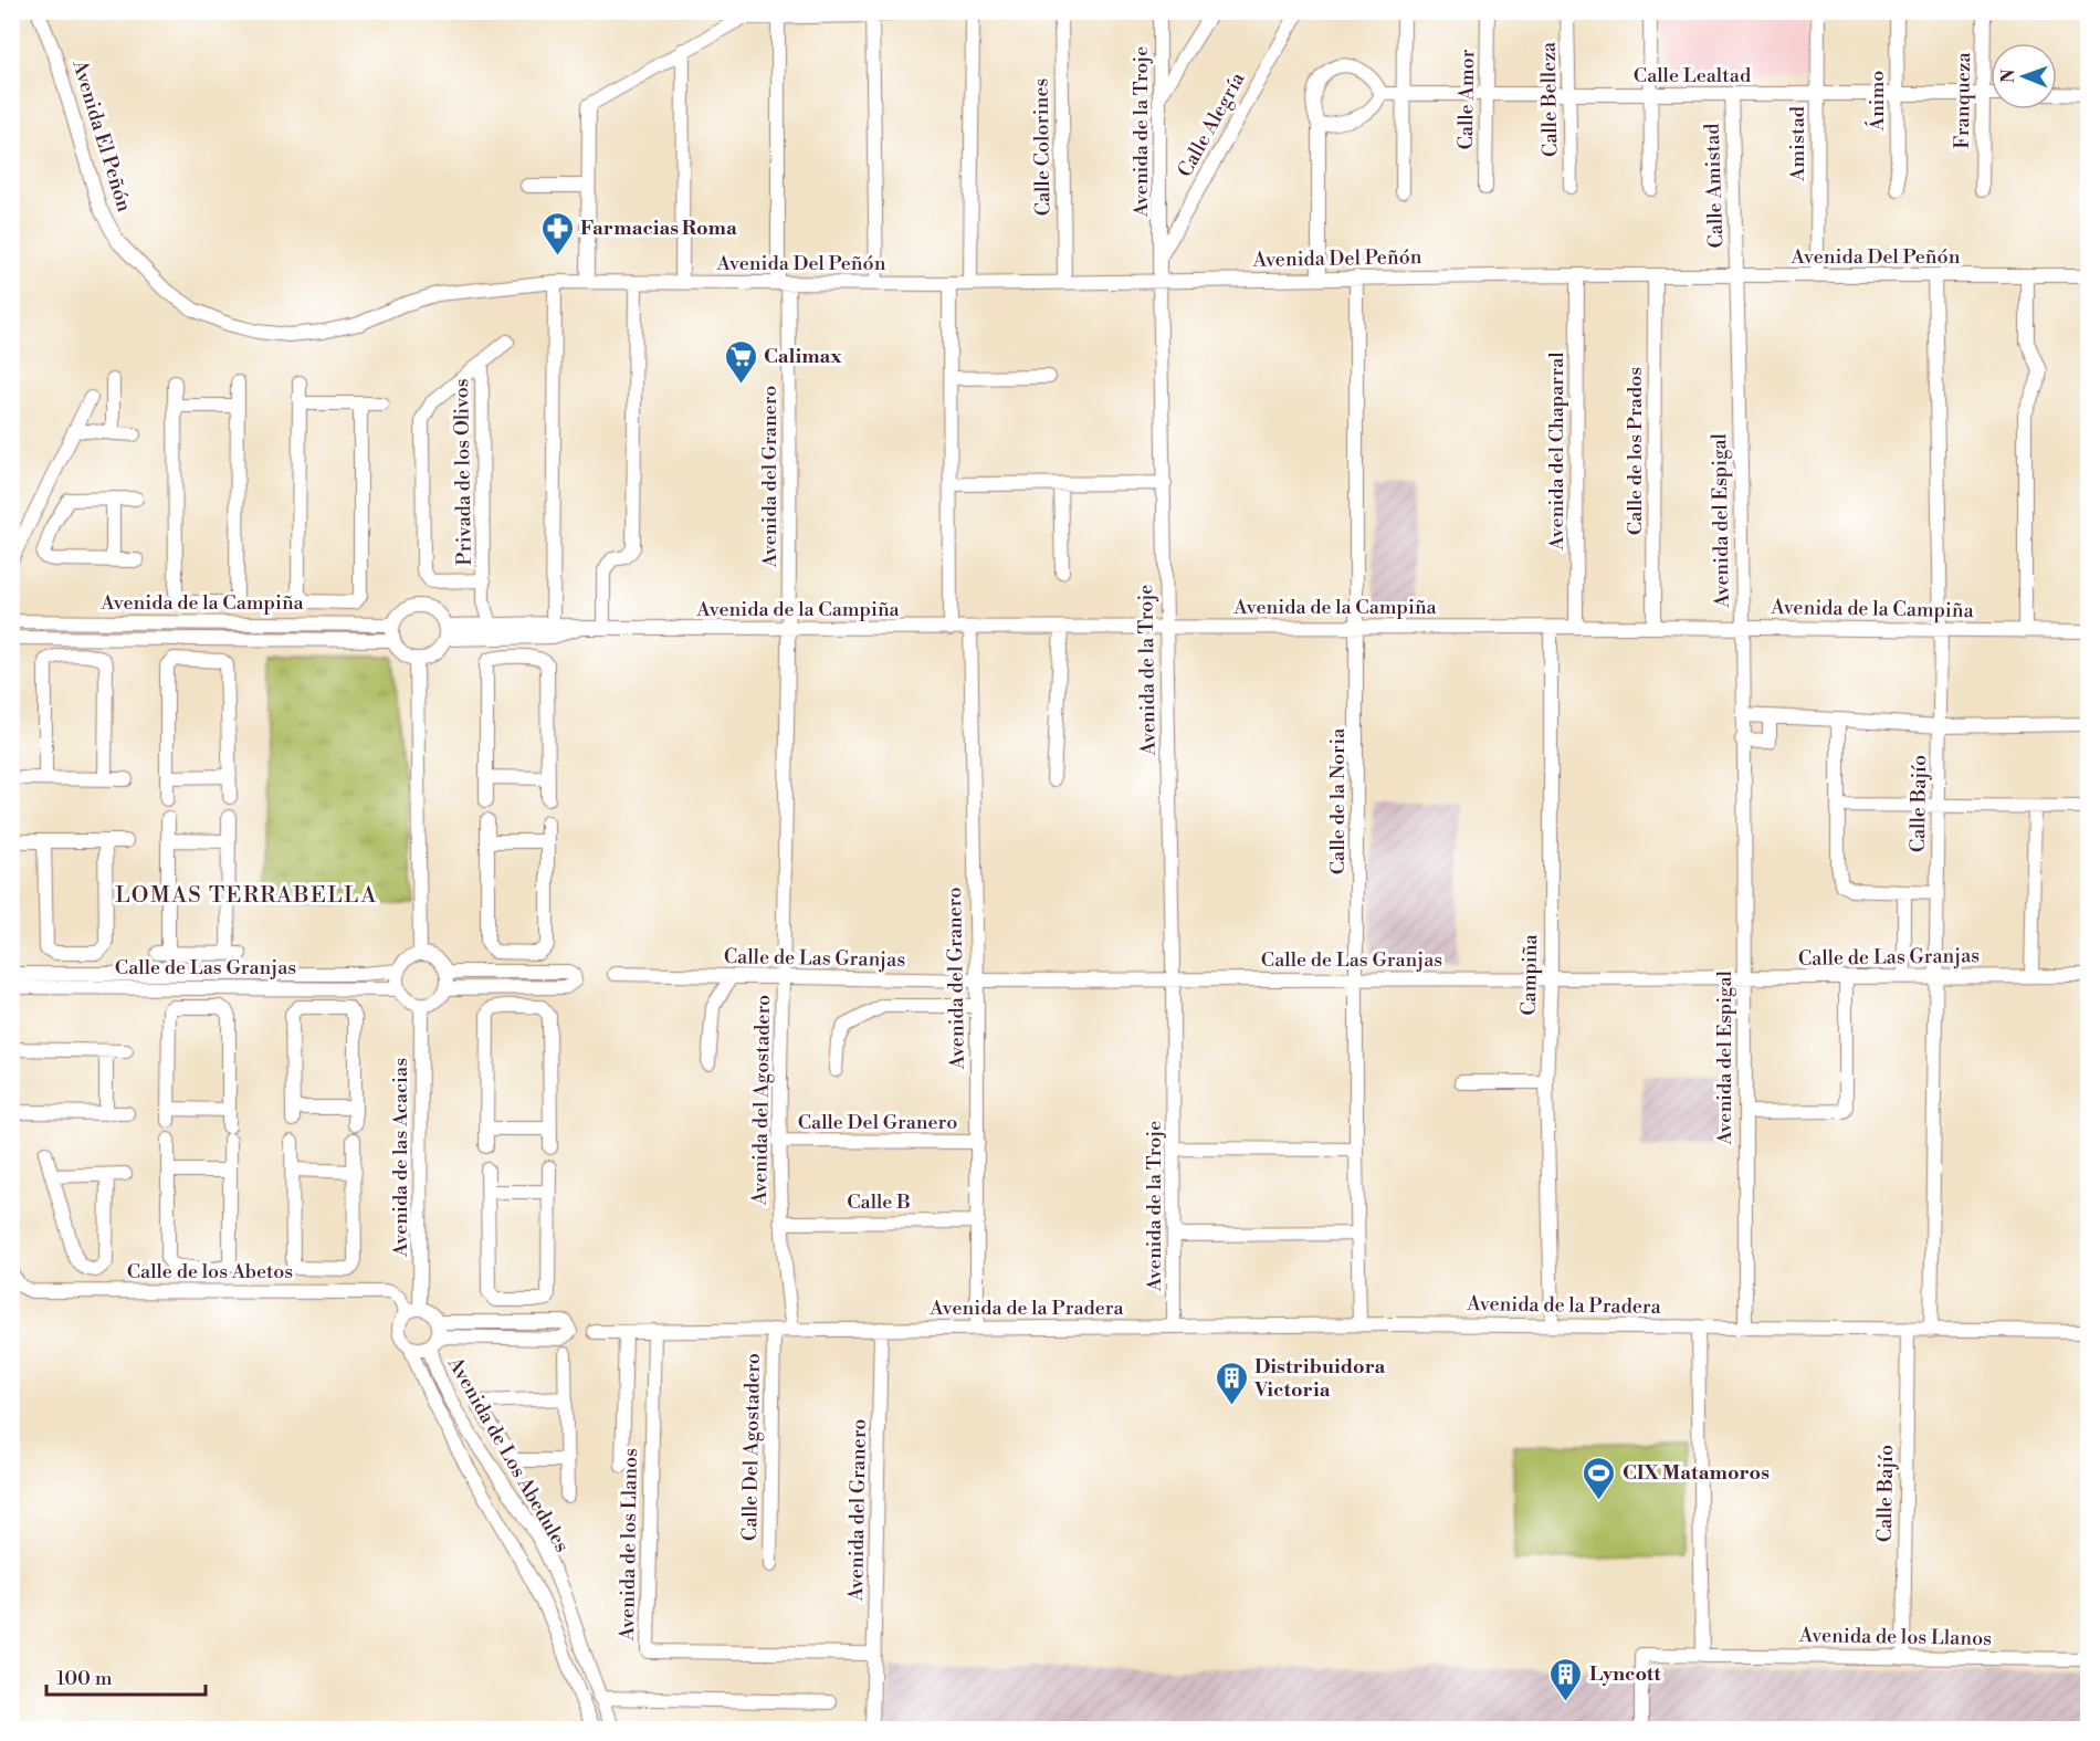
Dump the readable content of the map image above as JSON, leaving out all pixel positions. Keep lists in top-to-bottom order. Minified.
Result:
{"streets":{"street":["Calle Lealtad","Calle Amor","Calle Belleza","Ánimo","Franqueza","Calle Alegría","Avenida de la Troje","Avenida El Peñón","Amistad","Calle Colorines","Calle Amistad","Avenida Del Peñón","Avenida del Chaparral","Calle de los Prados","Privada de los Olivos","Avenida del Granero","Avenida del Espigal","Avenida de la Campiña","Calle de la Noria","Calle Bajío","Calle de Las Granjas","Campiña","Avenida del Agostadero","Calle Del Granero","Avenida de las Acacias","Calle B","Calle de los Abetos","Avenida de la Pradera","Calle Del Agostadero","Avenida de Los Abedules","Avenida de los Llanos"]},"crossings":[["Calle Lealtad","Calle Amor"],["Calle Lealtad","Calle Belleza"],["Calle Lealtad","Ánimo"],["Calle Lealtad","Franqueza"],["Calle Lealtad","Amistad"],["Calle Lealtad","Calle Amistad"],["Calle Alegría","Avenida de la Troje"],["Avenida de la Troje","Avenida Del Peñón"],["Avenida de la Troje","Avenida de la Campiña"],["Avenida de la Troje","Calle de Las Granjas"],["Avenida de la Troje","Avenida de la Pradera"],["Avenida El Peñón","Avenida Del Peñón"],["Amistad","Avenida Del Peñón"],["Calle Colorines","Avenida Del Peñón"],["Calle Amistad","Avenida Del Peñón"],["Calle Amistad","Avenida del Espigal"],["Avenida Del Peñón","Avenida del Chaparral"],["Avenida Del Peñón","Calle de los Prados"],["Avenida Del Peñón","Avenida del Granero"],["Avenida Del Peñón","Avenida del Espigal"],["Avenida Del Peñón","Calle de la Noria"],["Avenida Del Peñón","Calle Bajío"],["Avenida del Chaparral","Avenida de la Campiña"],["Calle de los Prados","Avenida de la Campiña"],["Privada de los Olivos","Avenida de la Campiña"],["Avenida del Granero","Avenida de la Campiña"],["Avenida del Granero","Calle de Las Granjas"],["Avenida del Granero","Avenida del Agostadero"],["Avenida del Granero","Calle Del Granero"],["Avenida del Granero","Calle B"],["Avenida del Granero","Avenida de la Pradera"],["Avenida del Granero","Avenida de los Llanos"],["Avenida del Espigal","Avenida de la Campiña"],["Avenida del Espigal","Calle de Las Granjas"],["Avenida de la Campiña","Calle de la Noria"],["Avenida de la Campiña","Calle Bajío"],["Avenida de la Campiña","Campiña"],["Avenida de la Campiña","Avenida del Agostadero"],["Calle de la Noria","Calle de Las Granjas"],["Calle de la Noria","Avenida de la Pradera"],["Calle Bajío","Calle de Las Granjas"],["Calle Bajío","Avenida de los Llanos"],["Calle de Las Granjas","Campiña"],["Calle de Las Granjas","Avenida del Agostadero"],["Calle de Las Granjas","Avenida de las Acacias"],["Campiña","Avenida de la Pradera"],["Avenida del Agostadero","Calle Del Granero"],["Avenida del Agostadero","Calle B"],["Avenida del Agostadero","Avenida de la Pradera"],["Avenida de las Acacias","Calle de los Abetos"],["Avenida de las Acacias","Avenida de Los Abedules"],["Calle de los Abetos","Avenida de Los Abedules"],["Avenida de la Pradera","Calle Del Agostadero"],["Avenida de la Pradera","Avenida de los Llanos"]],"districts":["LOMAS TERRABELLA"],"places":{"pharmacy":["Farmacias Roma"],"supermarket":["Calimax"],"building":["Distribuidora Victoria","Lyncott"],"sports":["CIX Matamoros"]},"scale_bar":"100 m","north":"left"}
